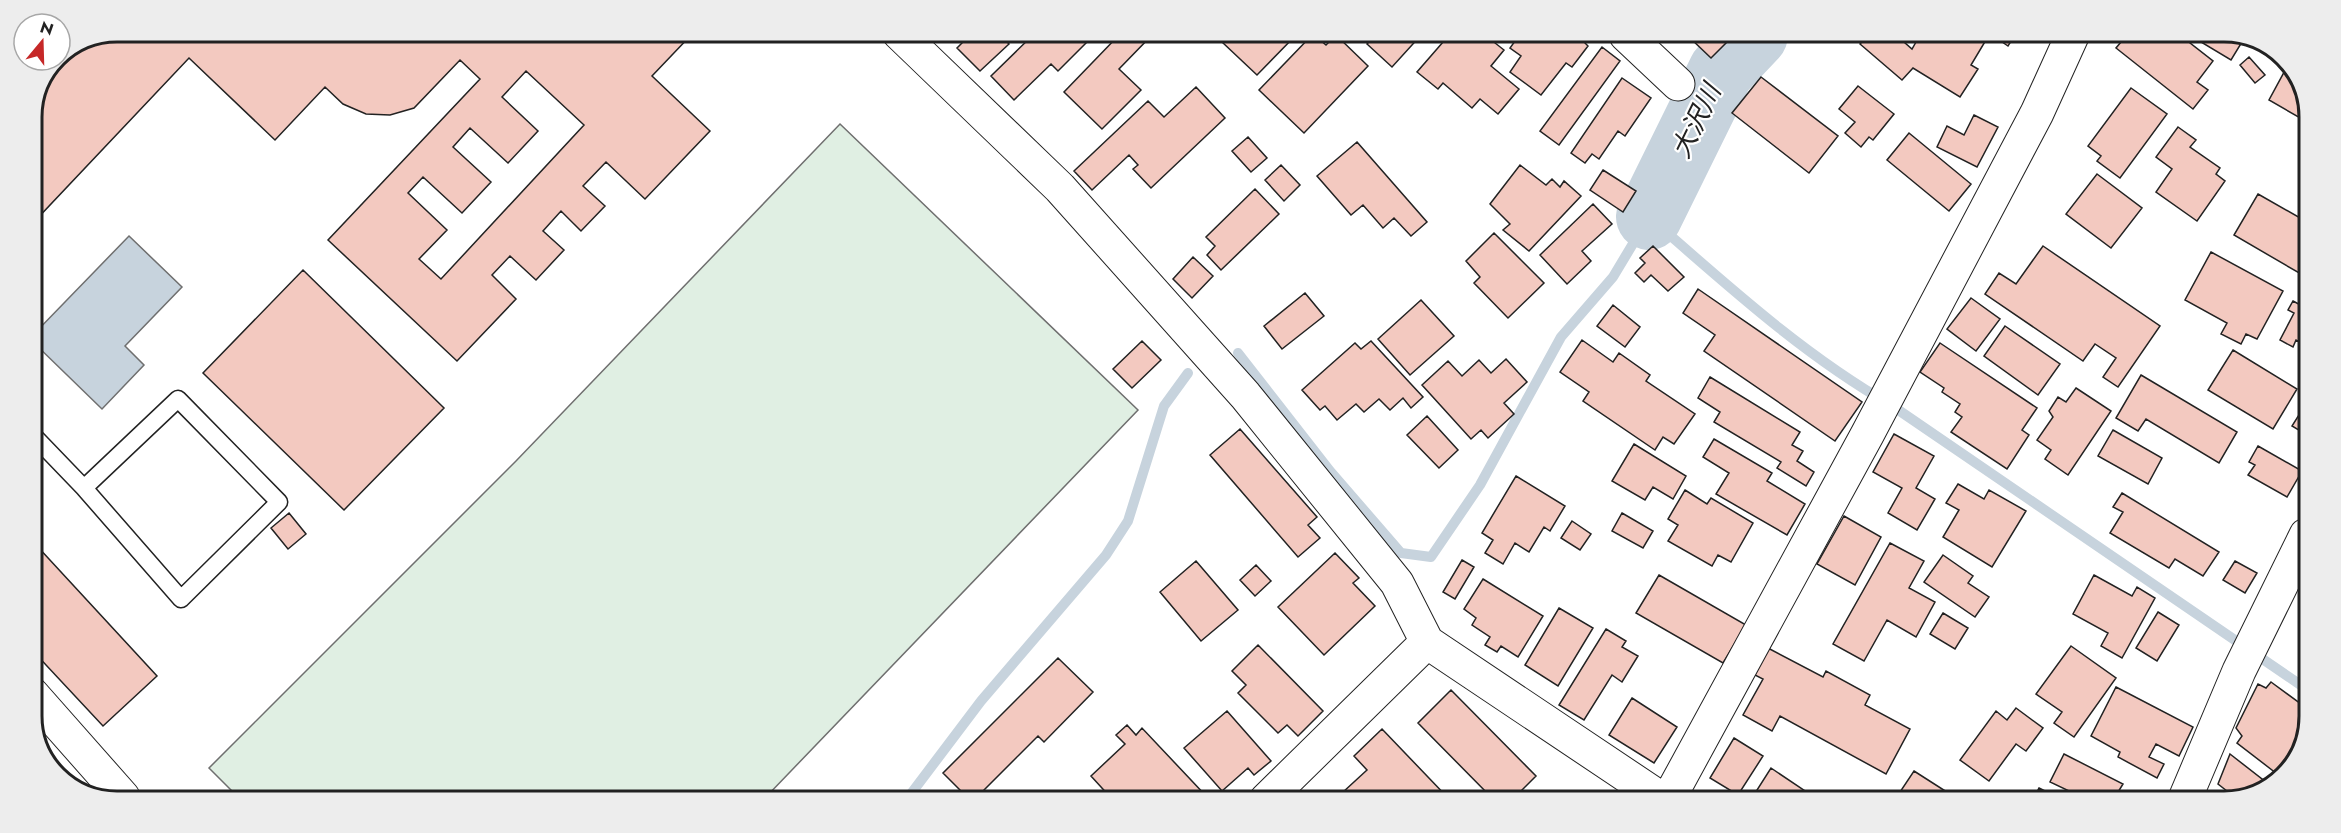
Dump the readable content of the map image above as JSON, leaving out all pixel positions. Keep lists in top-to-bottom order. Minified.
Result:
{"water":["大沢川"],"north":"top"}
